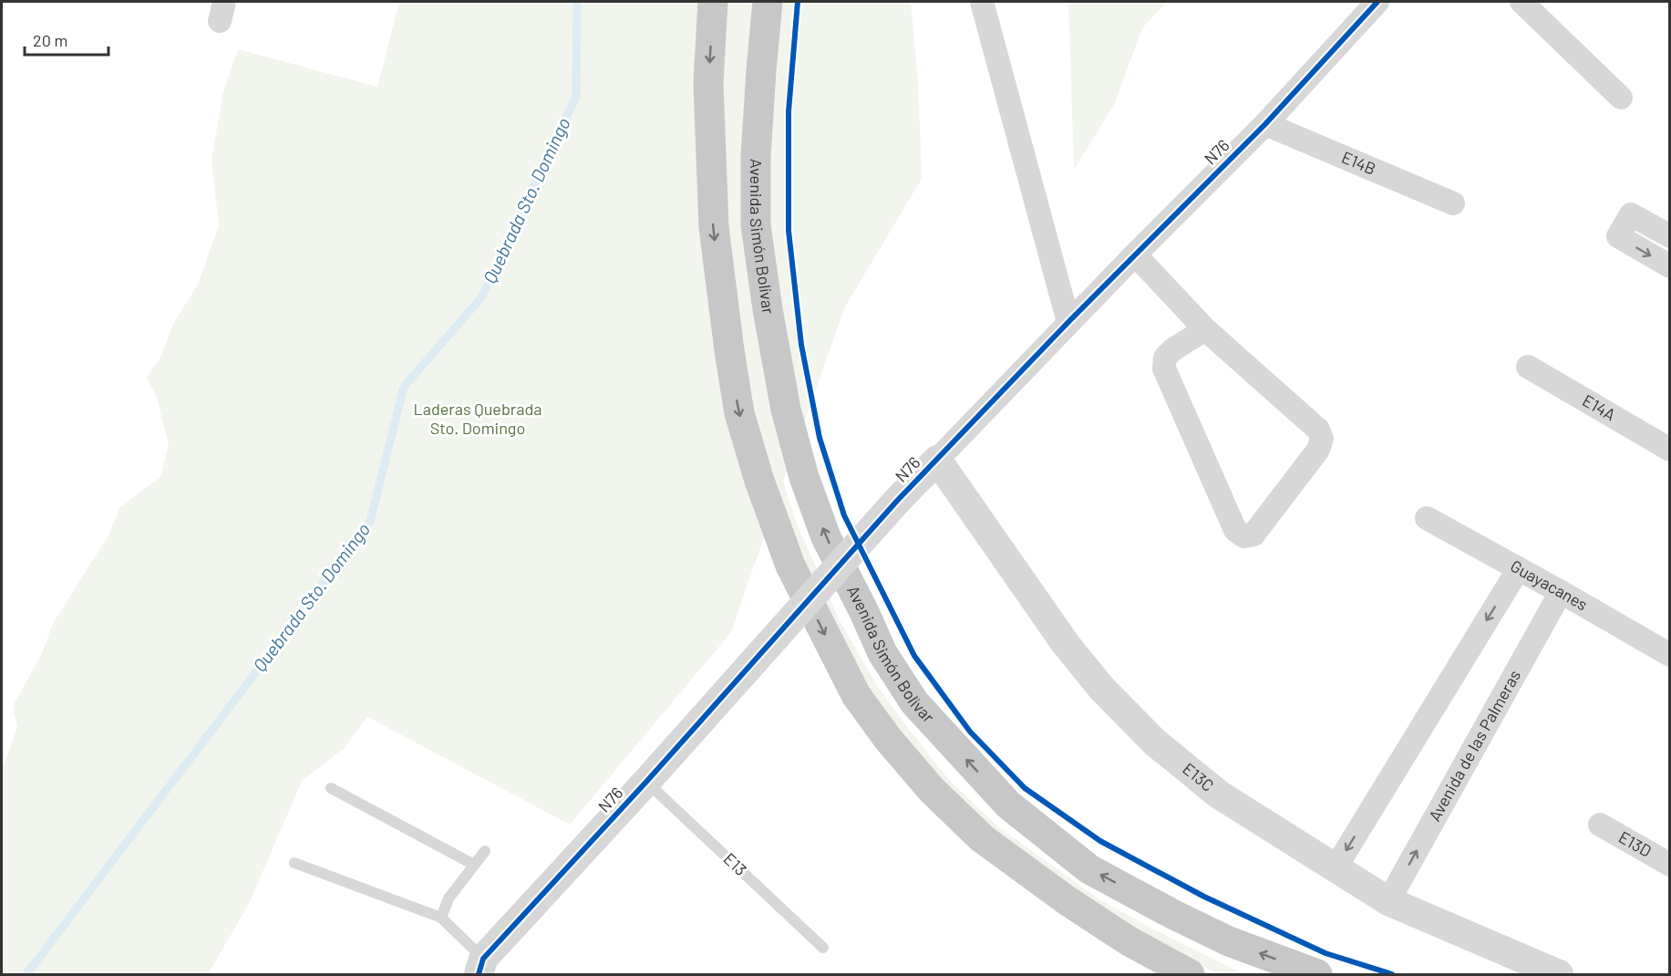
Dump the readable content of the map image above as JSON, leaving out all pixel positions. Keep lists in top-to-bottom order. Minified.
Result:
{"streets":{"highway":["Avenida Simón Bolívar"],"street":["N76","E14B","E14A","Guayacanes","Avenida de las Palmeras","E13C","E13D"],"lane":["E13"]},"crossings":[["N76","E14B"],["N76","E13C"],["N76","E13"],["Guayacanes","Avenida de las Palmeras"],["Avenida de las Palmeras","E13C"]],"water":["Quebrada Sto. Domingo"],"parks":["Laderas Quebrada Sto. Domingo"],"scale_bar":"20 m"}
